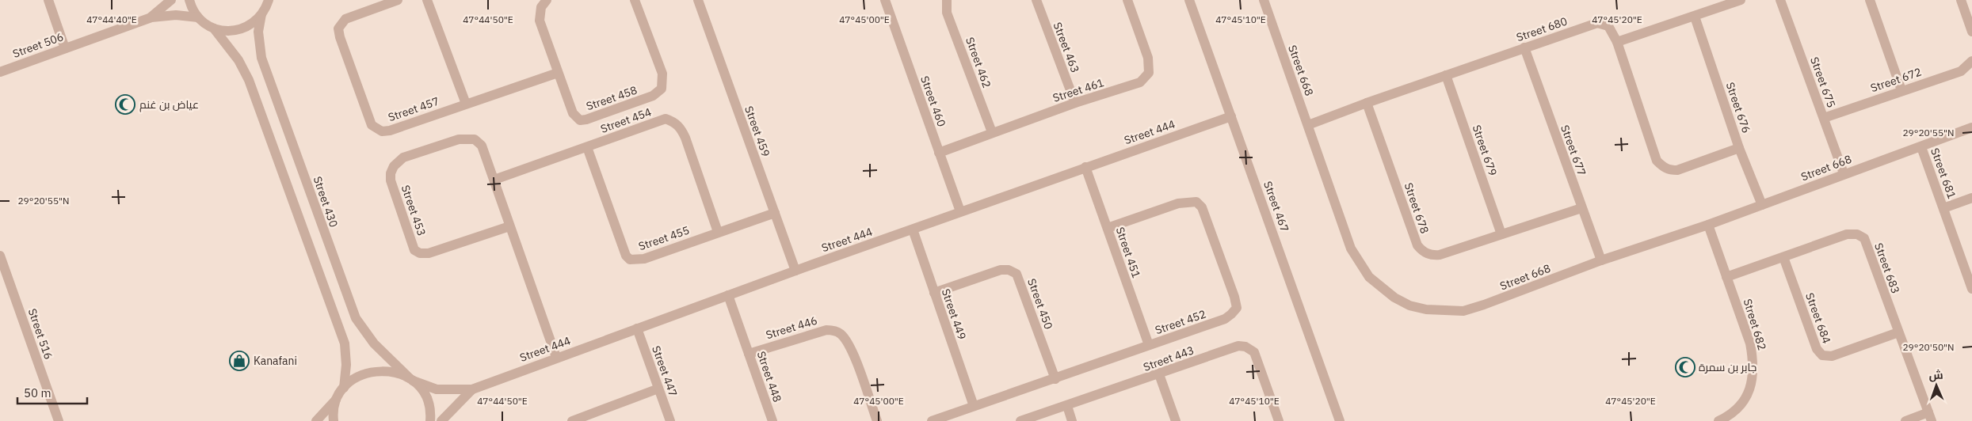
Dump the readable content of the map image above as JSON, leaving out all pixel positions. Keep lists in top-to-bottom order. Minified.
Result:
{"streets":{"street":["Street 680","Street 506","Street 463","Street 462","Street 668","Street 672","Street 675","Street 461","Street 458","Street 460","Street 676","Street 457","Street 454","Street 459","Street 444","Street 679","Street 677","Street 681","Street 430","Street 467","Street 678","Street 453","Street 455","Street 451","Street 683","Street 450","Street 449","Street 684","Street 452","Street 682","Street 446","Street 516","Street 443","Street 447","Street 448"]},"crossings":[["Street 680","Street 668"],["Street 680","Street 676"],["Street 680","Street 679"],["Street 680","Street 677"],["Street 680","Street 678"],["Street 463","Street 461"],["Street 462","Street 461"],["Street 668","Street 675"],["Street 668","Street 676"],["Street 668","Street 677"],["Street 668","Street 681"],["Street 668","Street 682"],["Street 672","Street 675"],["Street 461","Street 460"],["Street 458","Street 457"],["Street 460","Street 444"],["Street 454","Street 453"],["Street 454","Street 455"],["Street 459","Street 444"],["Street 459","Street 455"],["Street 444","Street 430"],["Street 444","Street 467"],["Street 444","Street 453"],["Street 444","Street 451"],["Street 444","Street 449"],["Street 444","Street 447"],["Street 444","Street 448"],["Street 679","Street 678"],["Street 677","Street 678"],["Street 451","Street 452"],["Street 683","Street 684"],["Street 683","Street 682"],["Street 450","Street 449"],["Street 450","Street 452"],["Street 449","Street 452"],["Street 446","Street 448"]],"places":{"mosque":["عياض بن غنم","جابر بن سمرة"],"shop":["Kanafani"]},"scale_bar":"50 m","north":"top","coordinates":["47°44'40\"E","47°44'50\"E","47°45'00\"E","47°45'10\"E","47°45'20\"E","29°20'55\"N","29°20'50\"N"]}
